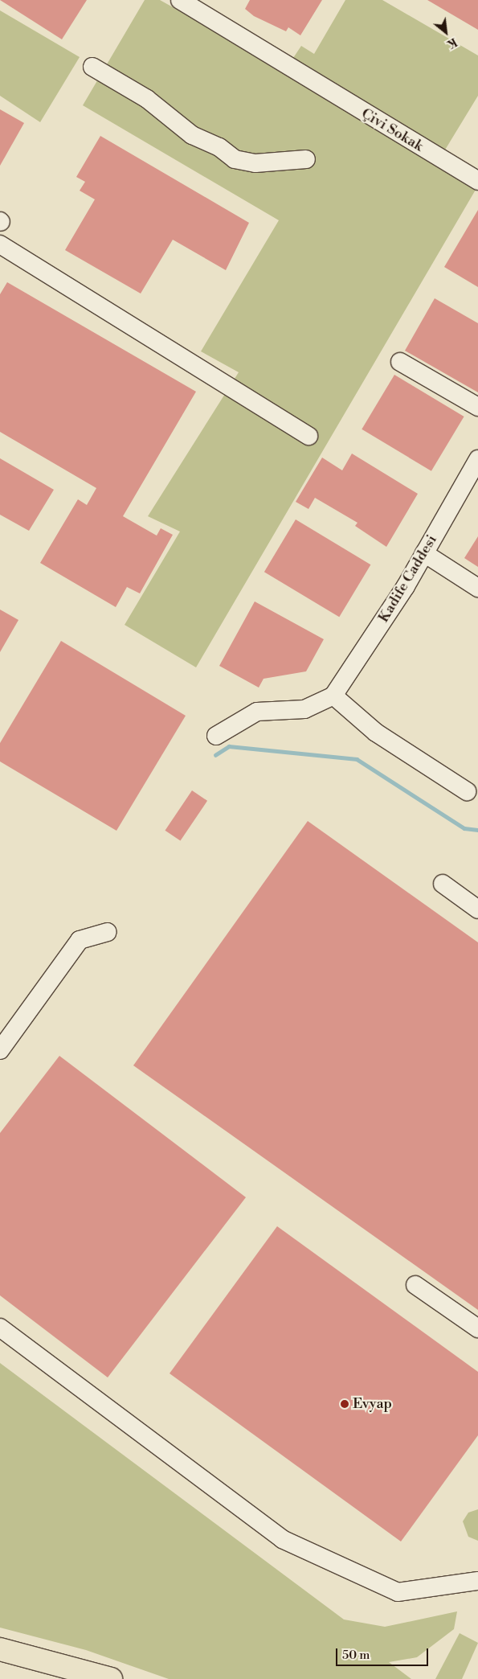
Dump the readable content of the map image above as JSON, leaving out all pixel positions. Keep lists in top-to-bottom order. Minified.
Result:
{"streets":{"street":["Çivi Sokak","Kadife Caddesi"]},"places":["Evyap"],"scale_bar":"50 m","north":"bottom right"}
